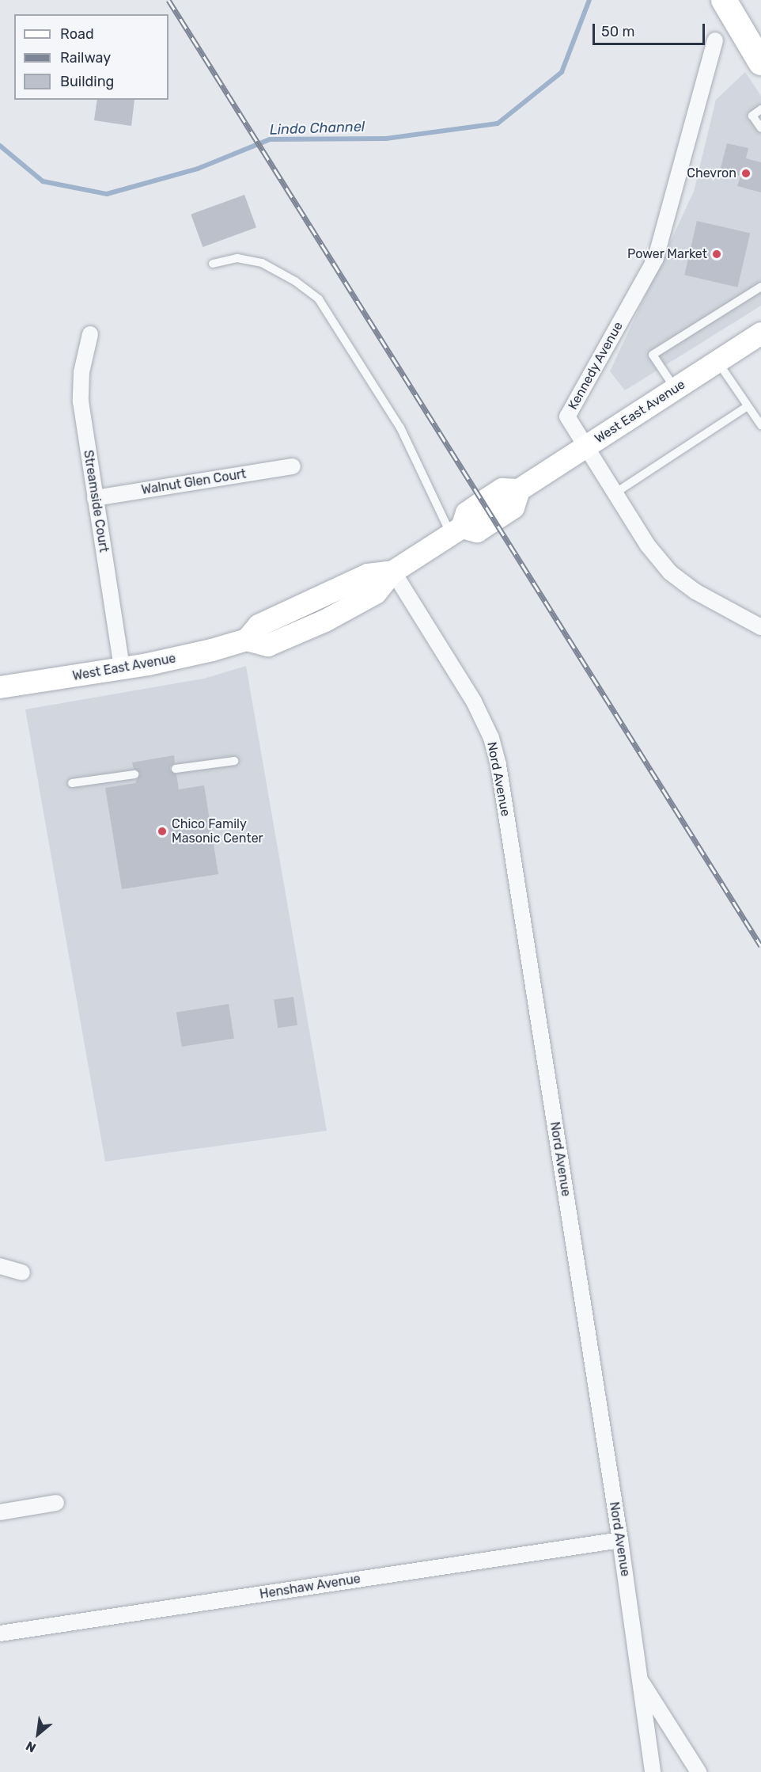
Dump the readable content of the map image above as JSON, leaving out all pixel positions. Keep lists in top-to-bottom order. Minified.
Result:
{"streets":{"main road":["West East Avenue"],"street":["Kennedy Avenue","Walnut Glen Court","Streamside Court","Nord Avenue","Henshaw Avenue"]},"crossings":[["Kennedy Avenue","West East Avenue"],["West East Avenue","Streamside Court"],["West East Avenue","Nord Avenue"],["Walnut Glen Court","Streamside Court"],["Nord Avenue","Henshaw Avenue"]],"water":["Lindo Channel"],"places":["Chevron","Power Market","Chico Family Masonic Center"],"legend":["Road","Railway","Building"],"scale_bar":"50 m","north":"bottom left"}
